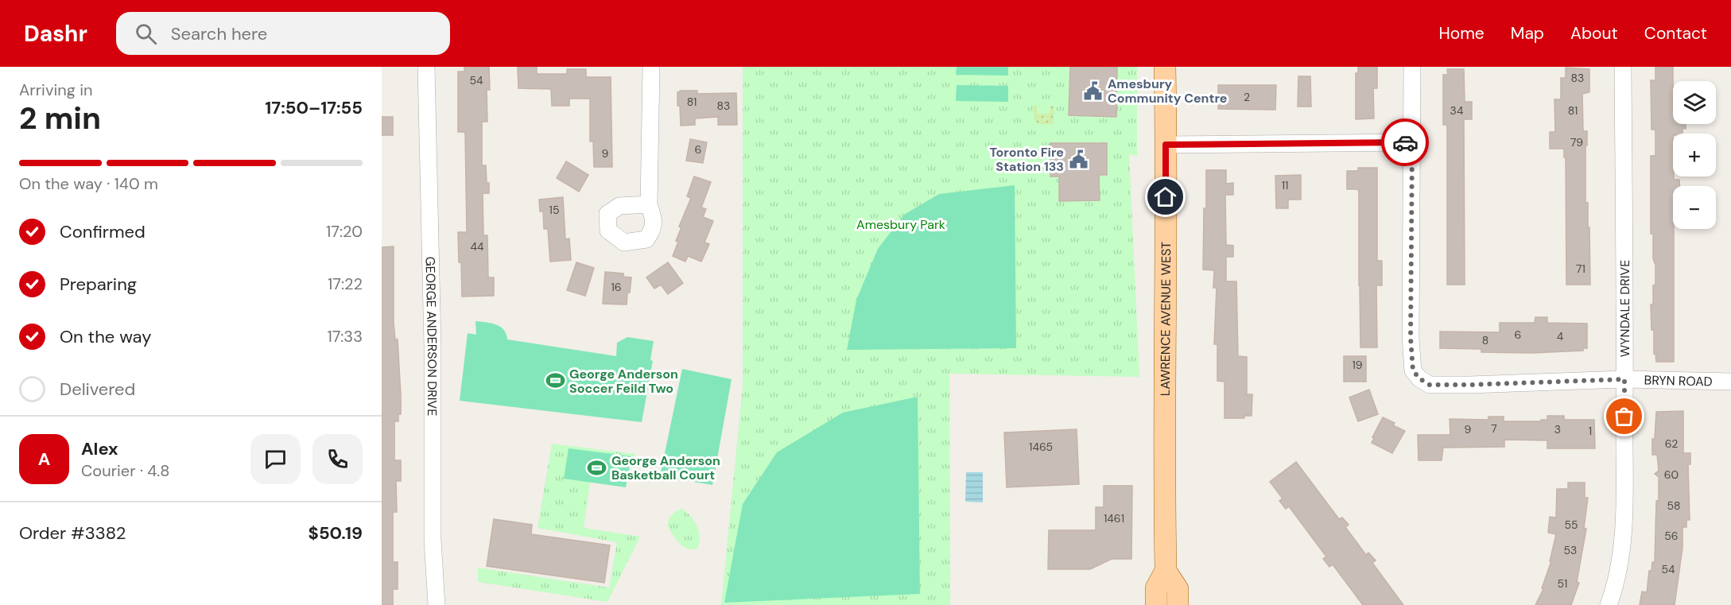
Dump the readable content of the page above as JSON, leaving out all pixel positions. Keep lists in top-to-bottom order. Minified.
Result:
{"streets":{"main road":["LAWRENCE AVENUE WEST"],"street":["WYNDALE DRIVE","GEORGE ANDERSON DRIVE","BRYN ROAD"]},"crossings":[["WYNDALE DRIVE","BRYN ROAD"]],"parks":["Amesbury Park"],"places":{"public building":["Amesbury Community Centre","Toronto Fire Station 133"],"sports":["George Anderson Soccer Feild Two","George Anderson Basketball Court"]},"house_numbers":["83","54","2","81","83","34","81","79","6","9","11","15","44","71","16","6","4","8","19","7","9","3","1","62","1465","60","58","1461","55","56","53","54","51"],"page":{"header":"Dashr","search":"Search here","nav":["Home","Map","About","Contact"],"heading":["2 min","Arriving in","17:50–17:55"],"panel":["Alex","Courier · 4.8","Order #3382","$50.19"],"map_buttons":["+","−"],"bar":"On the way · 140 m","list":[["Confirmed","17:20"],["Preparing","17:22"],["On the way","17:33"],"Delivered"],"round":"A"}}
